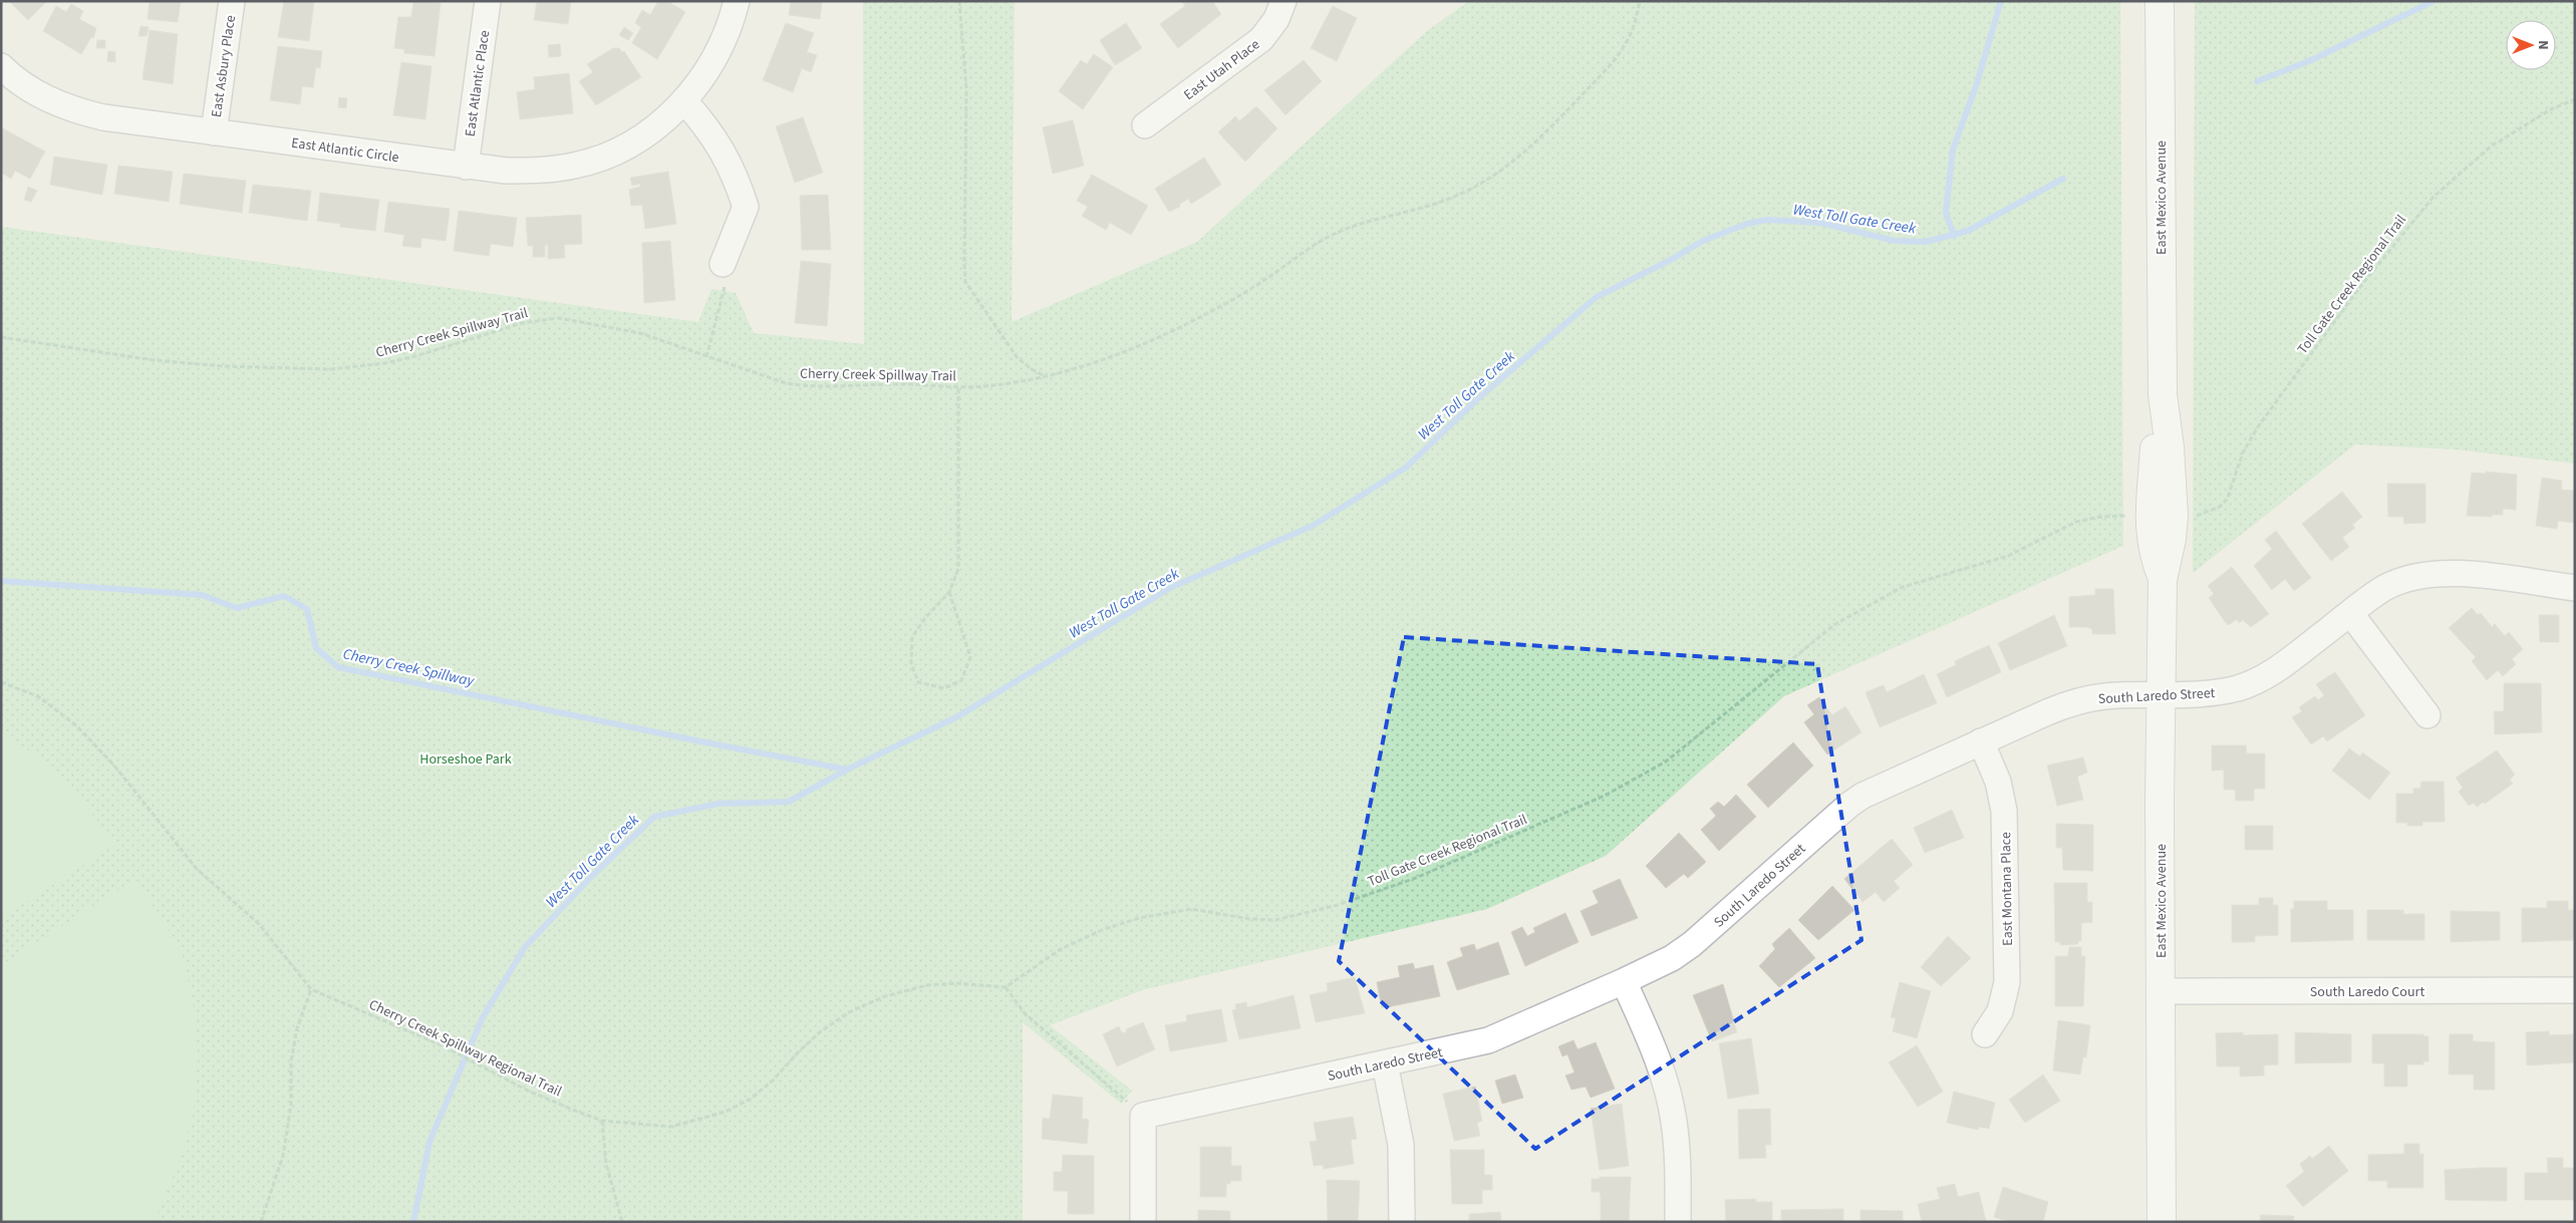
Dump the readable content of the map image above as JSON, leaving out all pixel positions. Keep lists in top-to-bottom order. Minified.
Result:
{"streets":{"street":["East Asbury Place","East Utah Place","East Atlantic Place","East Atlantic Circle","East Mexico Avenue","South Laredo Street","East Montana Place","South Laredo Court"],"path":["Toll Gate Creek Regional Trail","Cherry Creek Spillway Trail","Cherry Creek Spillway Regional Trail"]},"crossings":[["East Asbury Place","East Atlantic Circle"],["East Atlantic Place","East Atlantic Circle"],["East Mexico Avenue","South Laredo Street"],["East Mexico Avenue","South Laredo Court"],["South Laredo Street","East Montana Place"]],"water":["West Toll Gate Creek","Cherry Creek Spillway"],"parks":["Horseshoe Park"],"north":"right"}
